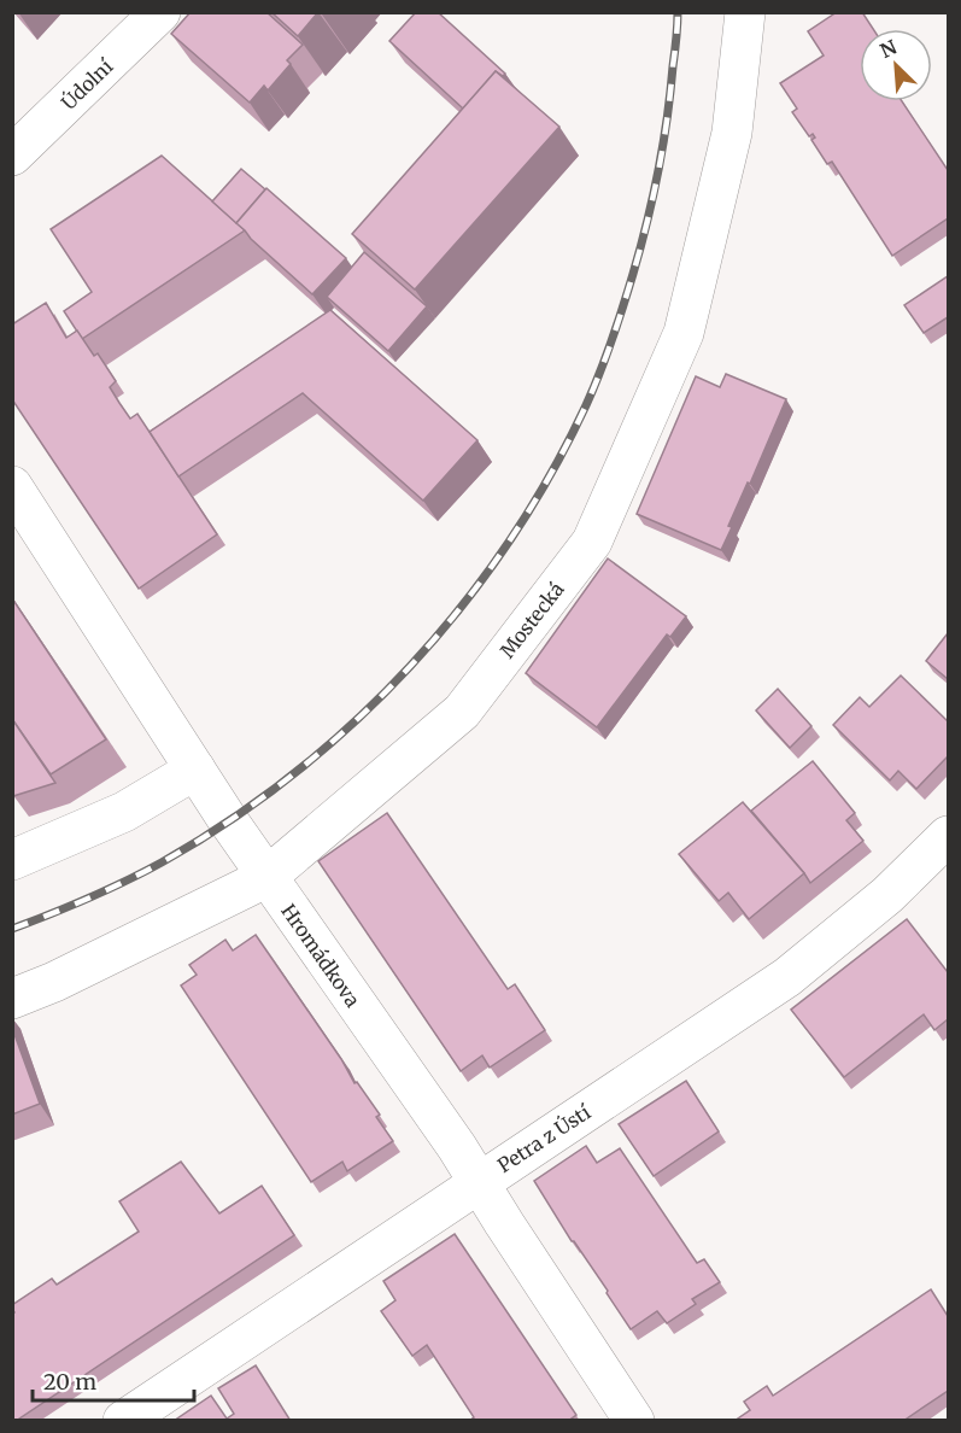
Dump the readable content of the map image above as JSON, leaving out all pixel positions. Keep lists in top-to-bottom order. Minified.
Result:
{"streets":{"street":["Údolní","Mostecká","Hromádkova","Petra z Ústí"]},"crossings":[["Mostecká","Hromádkova"],["Hromádkova","Petra z Ústí"]],"scale_bar":"20 m","north":"top left"}
